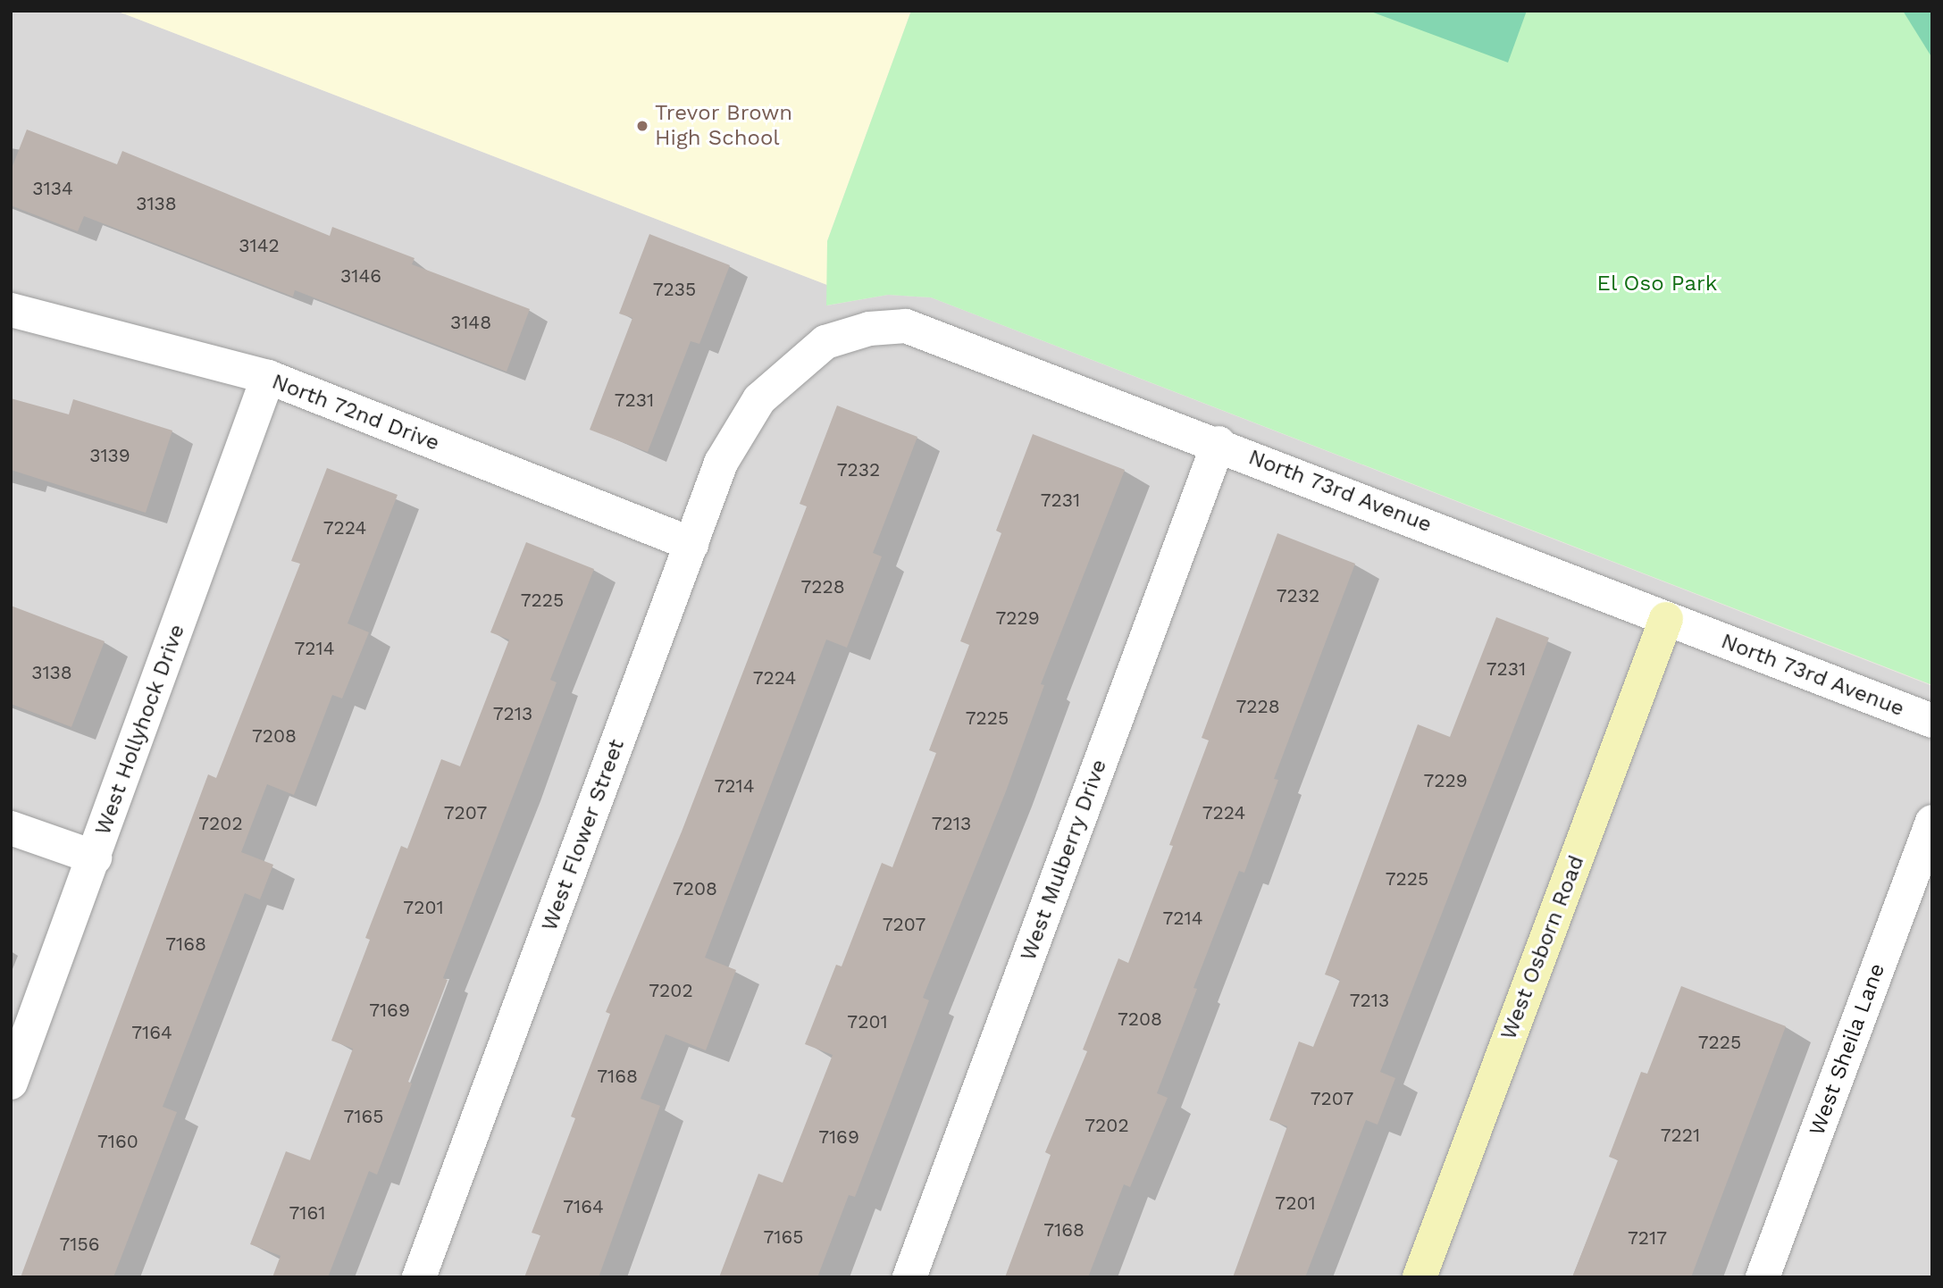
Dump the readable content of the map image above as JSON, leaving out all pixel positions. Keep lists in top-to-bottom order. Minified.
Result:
{"streets":{"street":["North 72nd Drive","North 73rd Avenue","West Hollyhock Drive","West Flower Street","West Mulberry Drive","West Osborn Road","West Sheila Lane"]},"crossings":[["North 72nd Drive","West Hollyhock Drive"],["North 72nd Drive","West Flower Street"],["North 73rd Avenue","West Flower Street"],["North 73rd Avenue","West Mulberry Drive"],["North 73rd Avenue","West Osborn Road"]],"parks":["El Oso Park"],"places":["Trevor Brown High School"],"house_numbers":["3134","3138","3142","3146","7235","3148","7231","3139","7232","7231","7224","7228","7232","7225","7229","7214","7231","3138","7224","7228","7213","7225","7208","7229","7214","7207","7224","7202","7213","7225","7208","7201","7214","7207","7168","7202","7213","7169","7208","7201","7164","7225","7168","7207","7165","7202","7221","7169","7160","7201","7164","7161","7168","7165","7217","7156"]}
